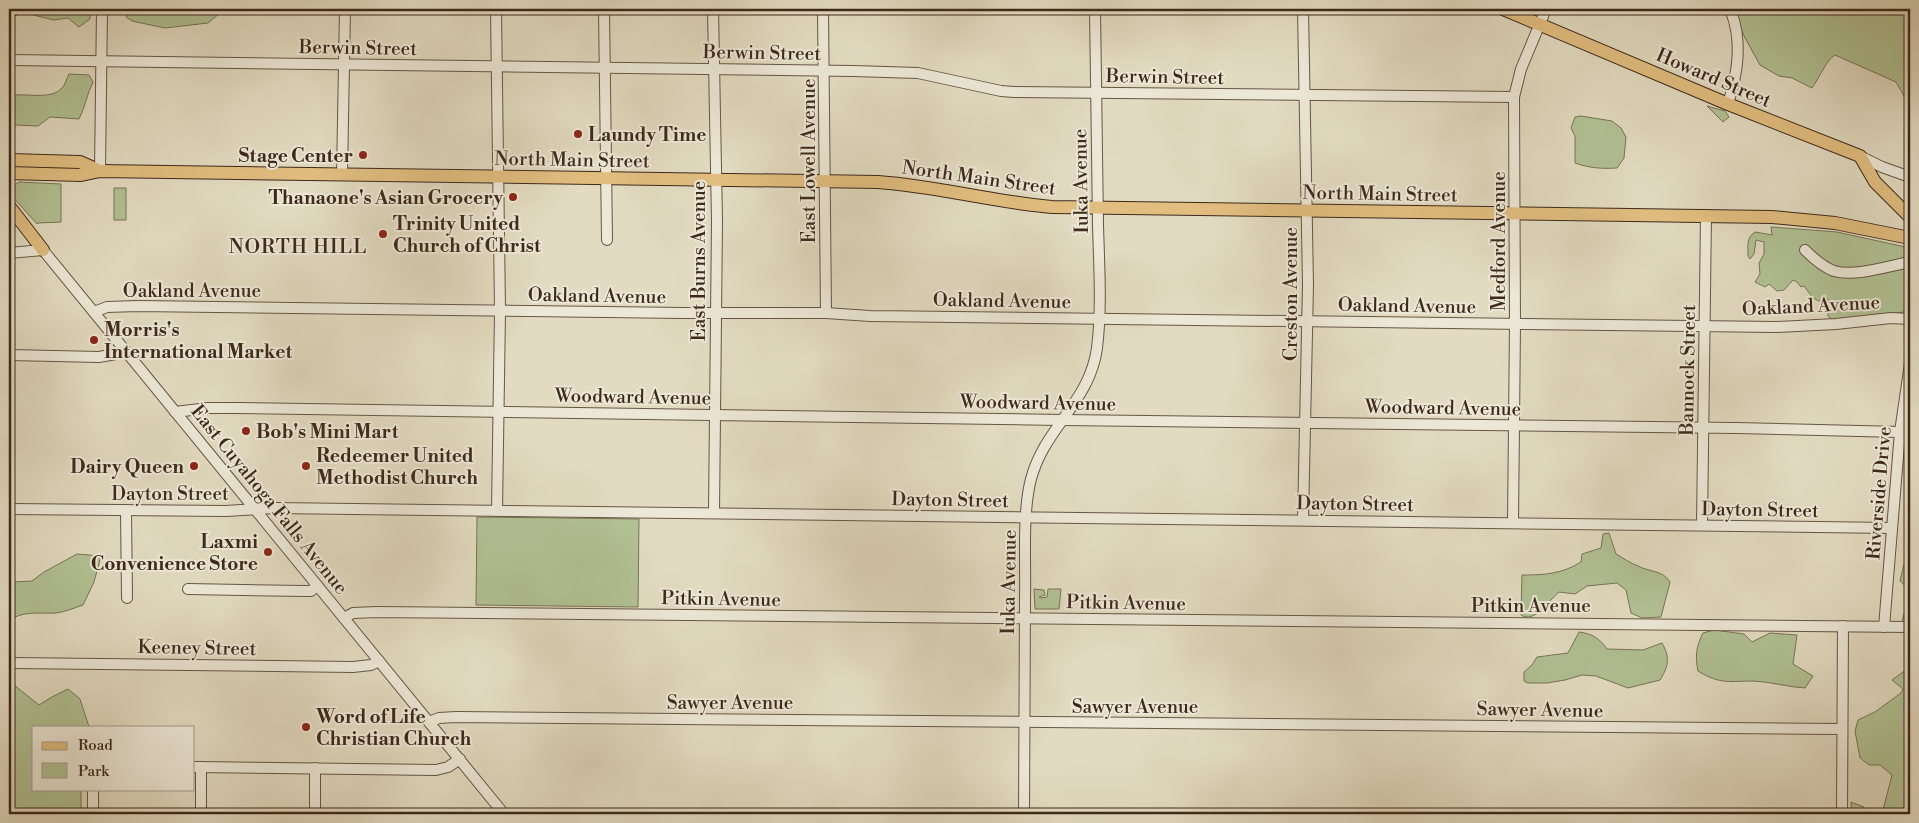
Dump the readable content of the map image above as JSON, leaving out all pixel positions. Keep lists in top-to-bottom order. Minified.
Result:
{"streets":{"main road":["Howard Street","North Main Street","East Cuyahoga Falls Avenue"],"street":["Berwin Street","East Lowell Avenue","Iuka Avenue","Medford Avenue","East Burns Avenue","Oakland Avenue","Creston Avenue","Bannock Street","Woodward Avenue","Dayton Street","Riverside Drive","Pitkin Avenue","Keeney Street","Sawyer Avenue"]},"crossings":[["Berwin Street","East Lowell Avenue"],["Berwin Street","Iuka Avenue"],["Berwin Street","Medford Avenue"],["Berwin Street","East Burns Avenue"],["Berwin Street","Creston Avenue"],["Howard Street","Medford Avenue"],["North Main Street","East Lowell Avenue"],["North Main Street","Iuka Avenue"],["North Main Street","Medford Avenue"],["North Main Street","East Burns Avenue"],["North Main Street","Creston Avenue"],["North Main Street","Bannock Street"],["East Lowell Avenue","Oakland Avenue"],["Iuka Avenue","Oakland Avenue"],["Iuka Avenue","Woodward Avenue"],["Iuka Avenue","Dayton Street"],["Iuka Avenue","Pitkin Avenue"],["Iuka Avenue","Sawyer Avenue"],["Medford Avenue","Oakland Avenue"],["Medford Avenue","Woodward Avenue"],["Medford Avenue","Dayton Street"],["East Burns Avenue","Oakland Avenue"],["East Burns Avenue","Woodward Avenue"],["East Burns Avenue","Dayton Street"],["Oakland Avenue","Creston Avenue"],["Oakland Avenue","Bannock Street"],["Oakland Avenue","East Cuyahoga Falls Avenue"],["Creston Avenue","Woodward Avenue"],["Creston Avenue","Dayton Street"],["Bannock Street","Woodward Avenue"],["Bannock Street","Dayton Street"],["Woodward Avenue","Riverside Drive"],["Woodward Avenue","East Cuyahoga Falls Avenue"],["Dayton Street","Riverside Drive"],["Dayton Street","East Cuyahoga Falls Avenue"],["Riverside Drive","Pitkin Avenue"],["East Cuyahoga Falls Avenue","Pitkin Avenue"],["East Cuyahoga Falls Avenue","Keeney Street"],["East Cuyahoga Falls Avenue","Sawyer Avenue"]],"districts":["NORTH HILL"],"places":["Laundy Time","Stage Center","Thanaone's Asian Grocery","Trinity United Church of Christ","Morris's International Market","Bob's Mini Mart","Dairy Queen","Redeemer United Methodist Church","Laxmi Convenience Store","Word of Life Christian Church"],"legend":["Road","Park"]}
